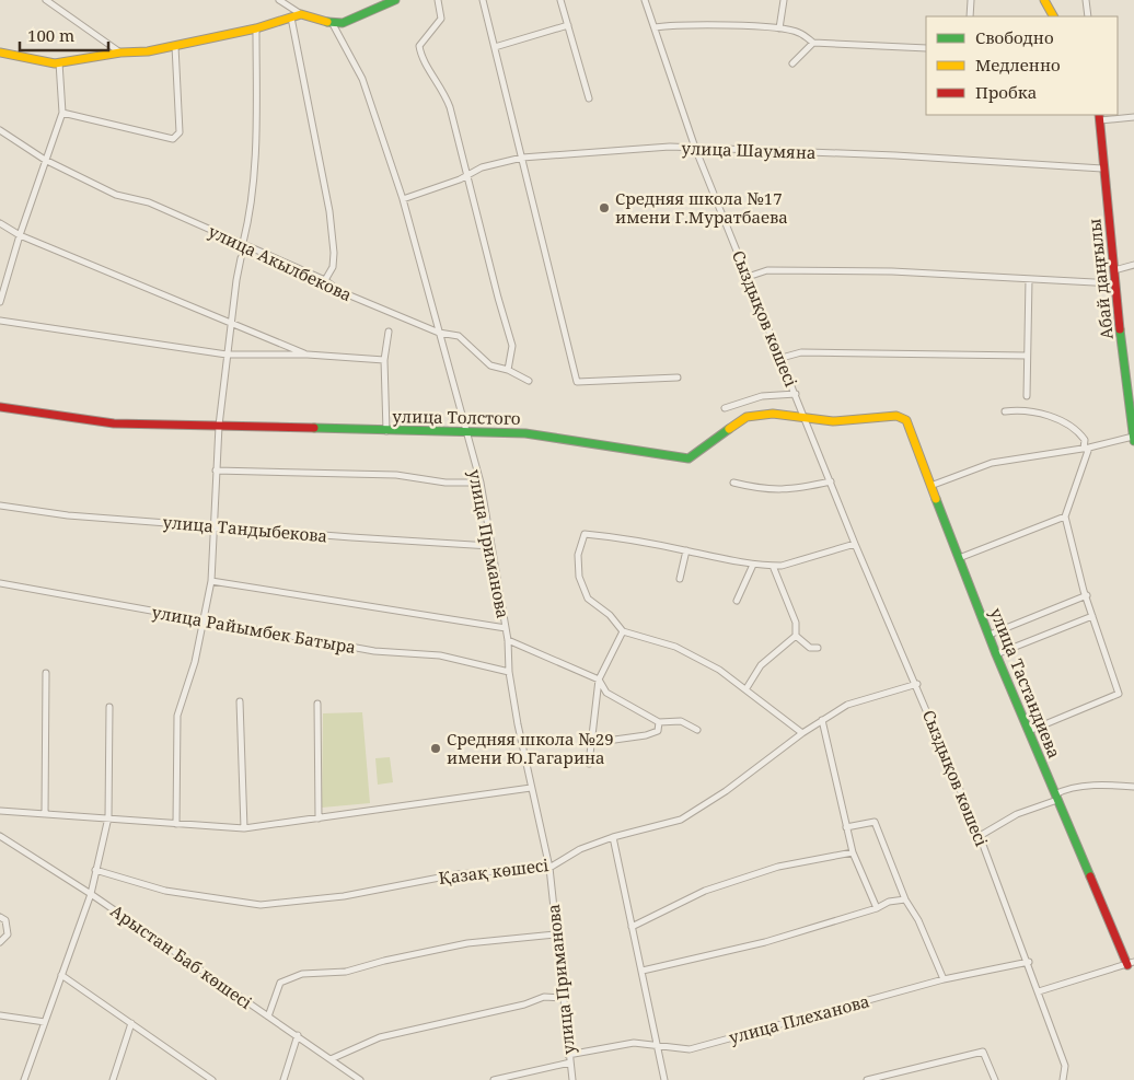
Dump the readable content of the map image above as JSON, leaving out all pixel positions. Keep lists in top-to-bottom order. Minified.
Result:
{"streets":{"street":["улица Шаумяна","улица Акылбекова","Абай даңғылы","Сыздықов көшесі","улица Толстого","улица Тандыбекова","улица Приманова","улица Райымбек Батыра","улица Тастандиева","Қазақ көшесі","Арыстан Баб көшесі","улица Плеханова"]},"crossings":[["улица Шаумяна","Абай даңғылы"],["улица Шаумяна","Сыздықов көшесі"],["улица Шаумяна","улица Приманова"],["улица Акылбекова","улица Приманова"],["Сыздықов көшесі","улица Толстого"],["Сыздықов көшесі","Қазақ көшесі"],["Сыздықов көшесі","улица Плеханова"],["улица Толстого","улица Приманова"],["улица Толстого","улица Тастандиева"],["улица Тандыбекова","улица Приманова"],["улица Приманова","улица Райымбек Батыра"],["улица Приманова","Қазақ көшесі"],["улица Приманова","улица Плеханова"]],"places":["Средняя школа №17 имени Г.Муратбаева","Средняя школа №29 имени Ю.Гагарина"],"legend":["Свободно","Медленно","Пробка"],"scale_bar":"100 m"}
